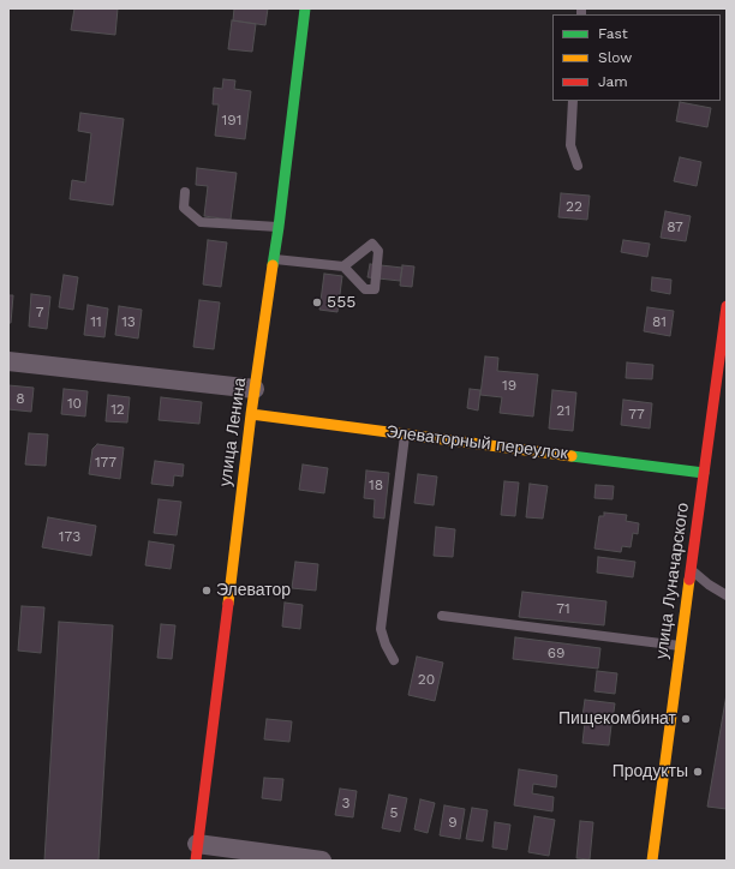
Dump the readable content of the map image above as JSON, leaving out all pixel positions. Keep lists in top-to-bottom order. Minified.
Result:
{"streets":{"main road":["улица Ленина","Элеваторный переулок","улица Луначарского"]},"crossings":[["улица Ленина","Элеваторный переулок"],["Элеваторный переулок","улица Луначарского"]],"places":["555","Элеватор","Пищекомбинат","Продукты"],"house_numbers":["191","22","87","7","11","13","81","19","8","10","12","21","77","177","18","173","71","69","20","3","5","9"],"legend":["Fast","Slow","Jam"]}
